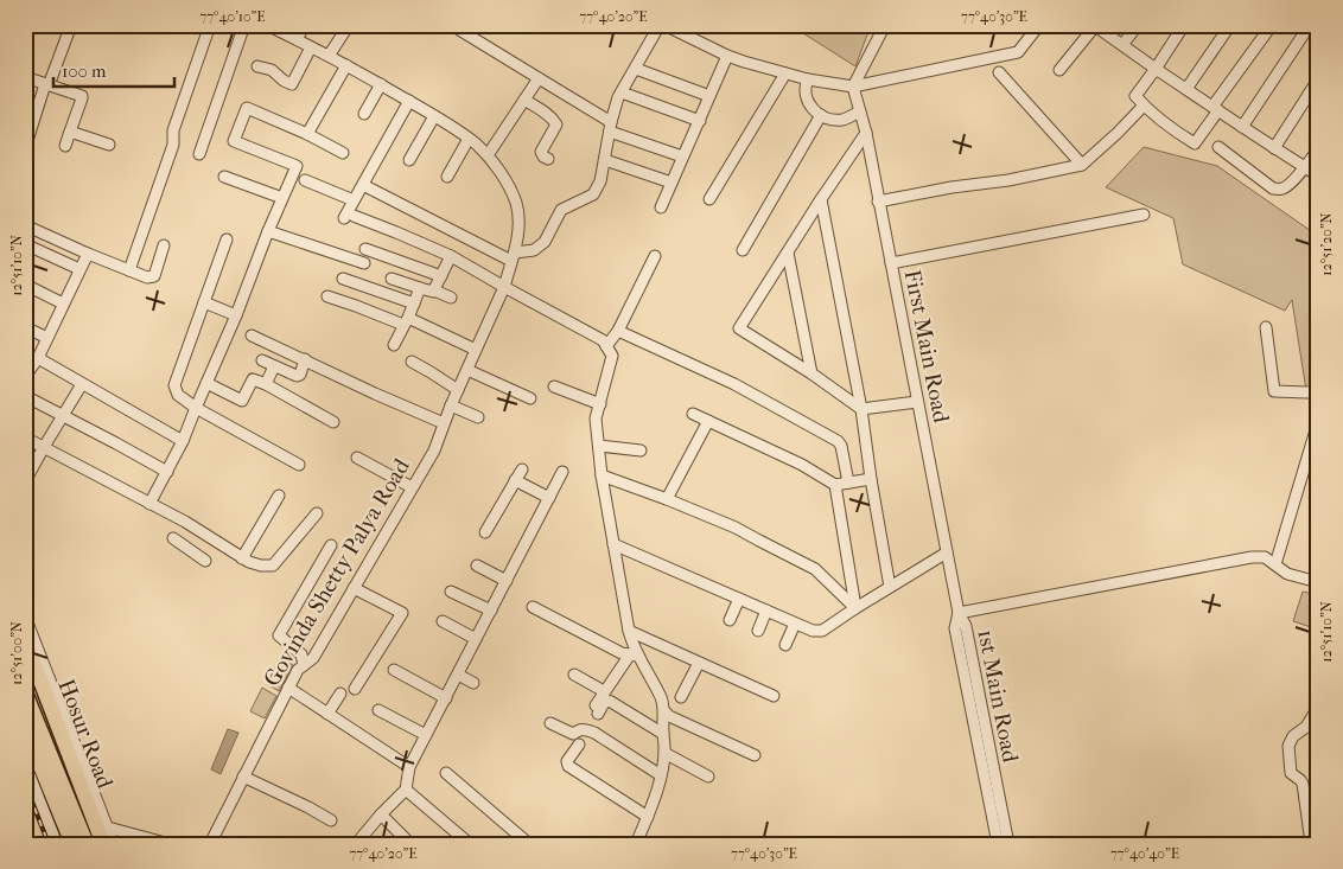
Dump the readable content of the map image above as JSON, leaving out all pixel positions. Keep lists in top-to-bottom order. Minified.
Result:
{"streets":{"highway":["Hosur Road"],"street":["First Main Road","Govinda Shetty Palya Road","1st Main Road"]},"crossings":[["First Main Road","1st Main Road"]],"scale_bar":"100 m","coordinates":["77°40'10\"E","77°40'20\"E","77°40'30\"E","12°51'20\"N","12°51'10\"N","12°51'00\"N","77°40'40\"E"]}
